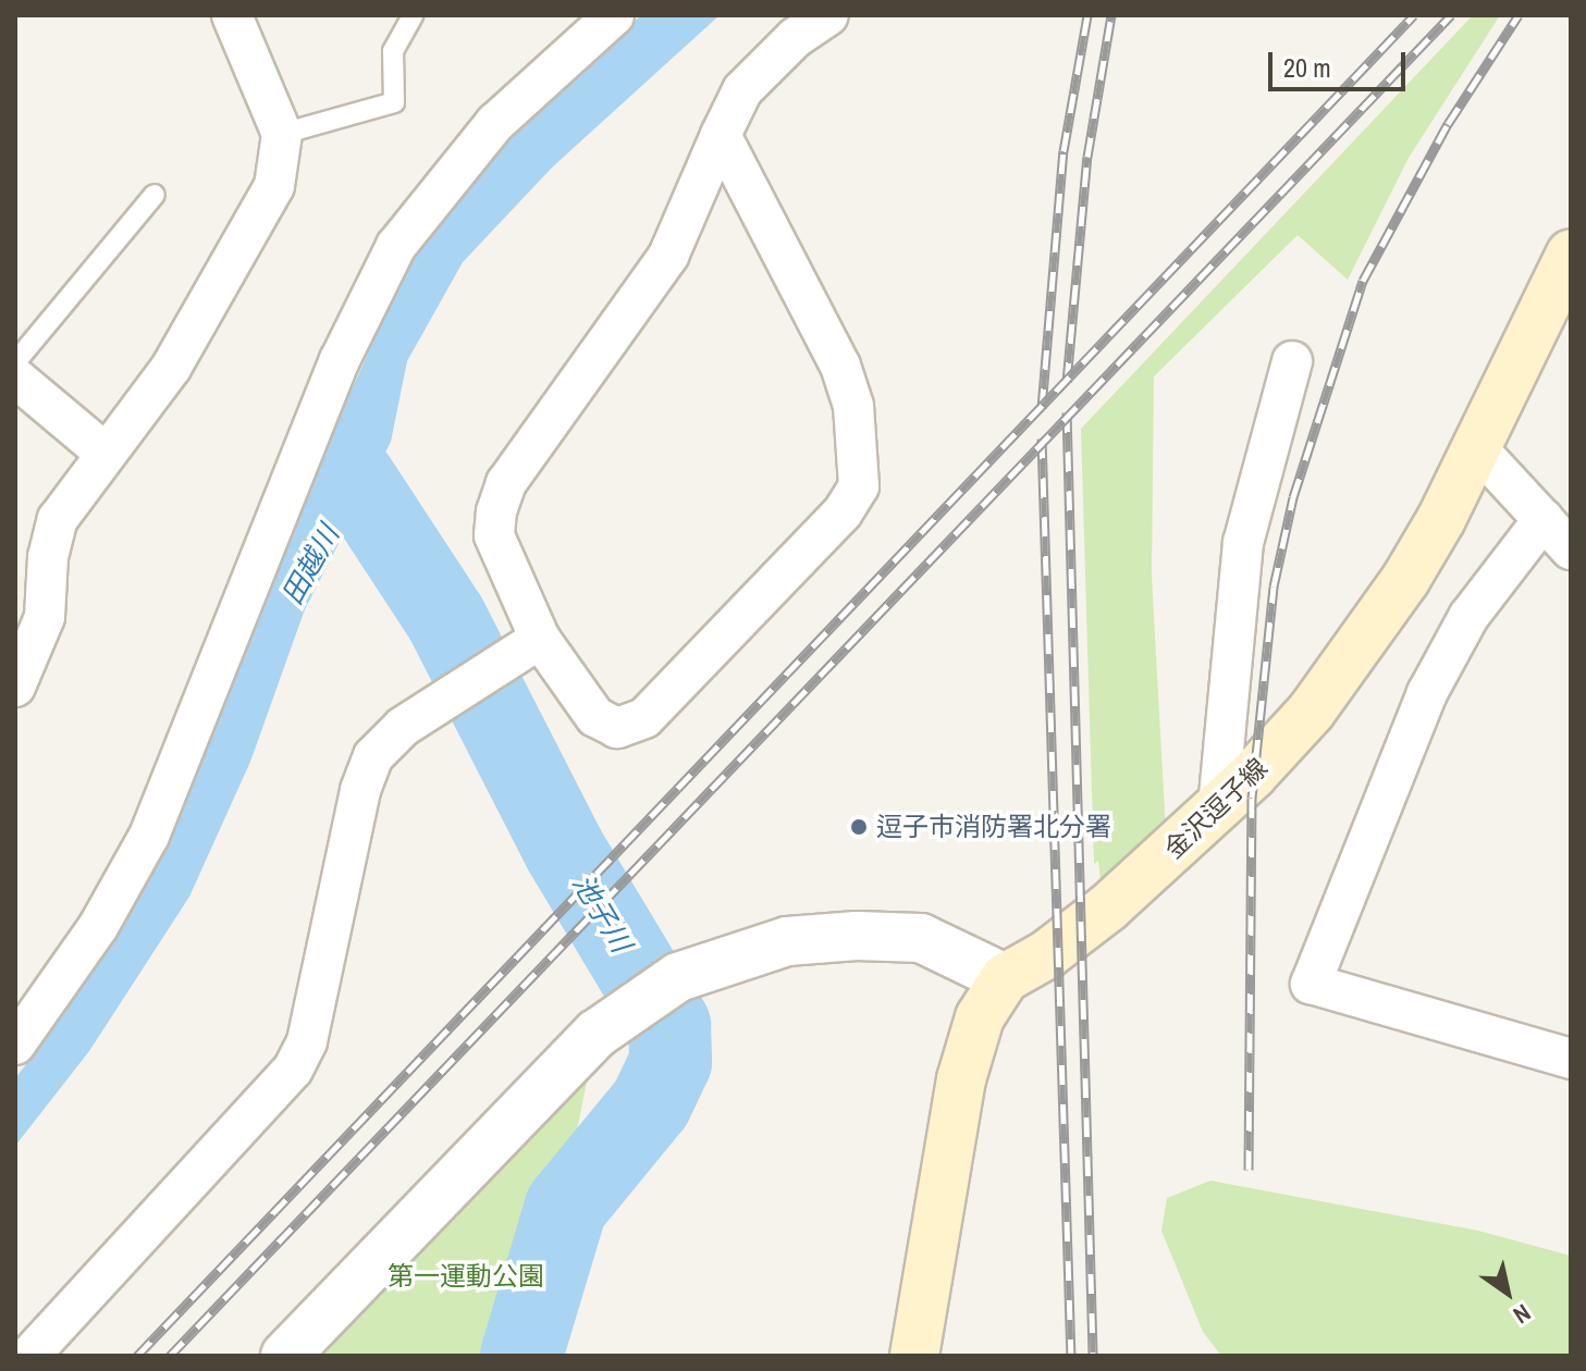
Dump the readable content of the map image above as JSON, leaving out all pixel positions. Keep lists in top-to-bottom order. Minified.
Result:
{"streets":{"main road":["金沢逗子線"]},"water":["田越川","池子川"],"parks":["第一運動公園"],"places":["逗子市消防署北分署"],"scale_bar":"20 m","north":"bottom right"}
